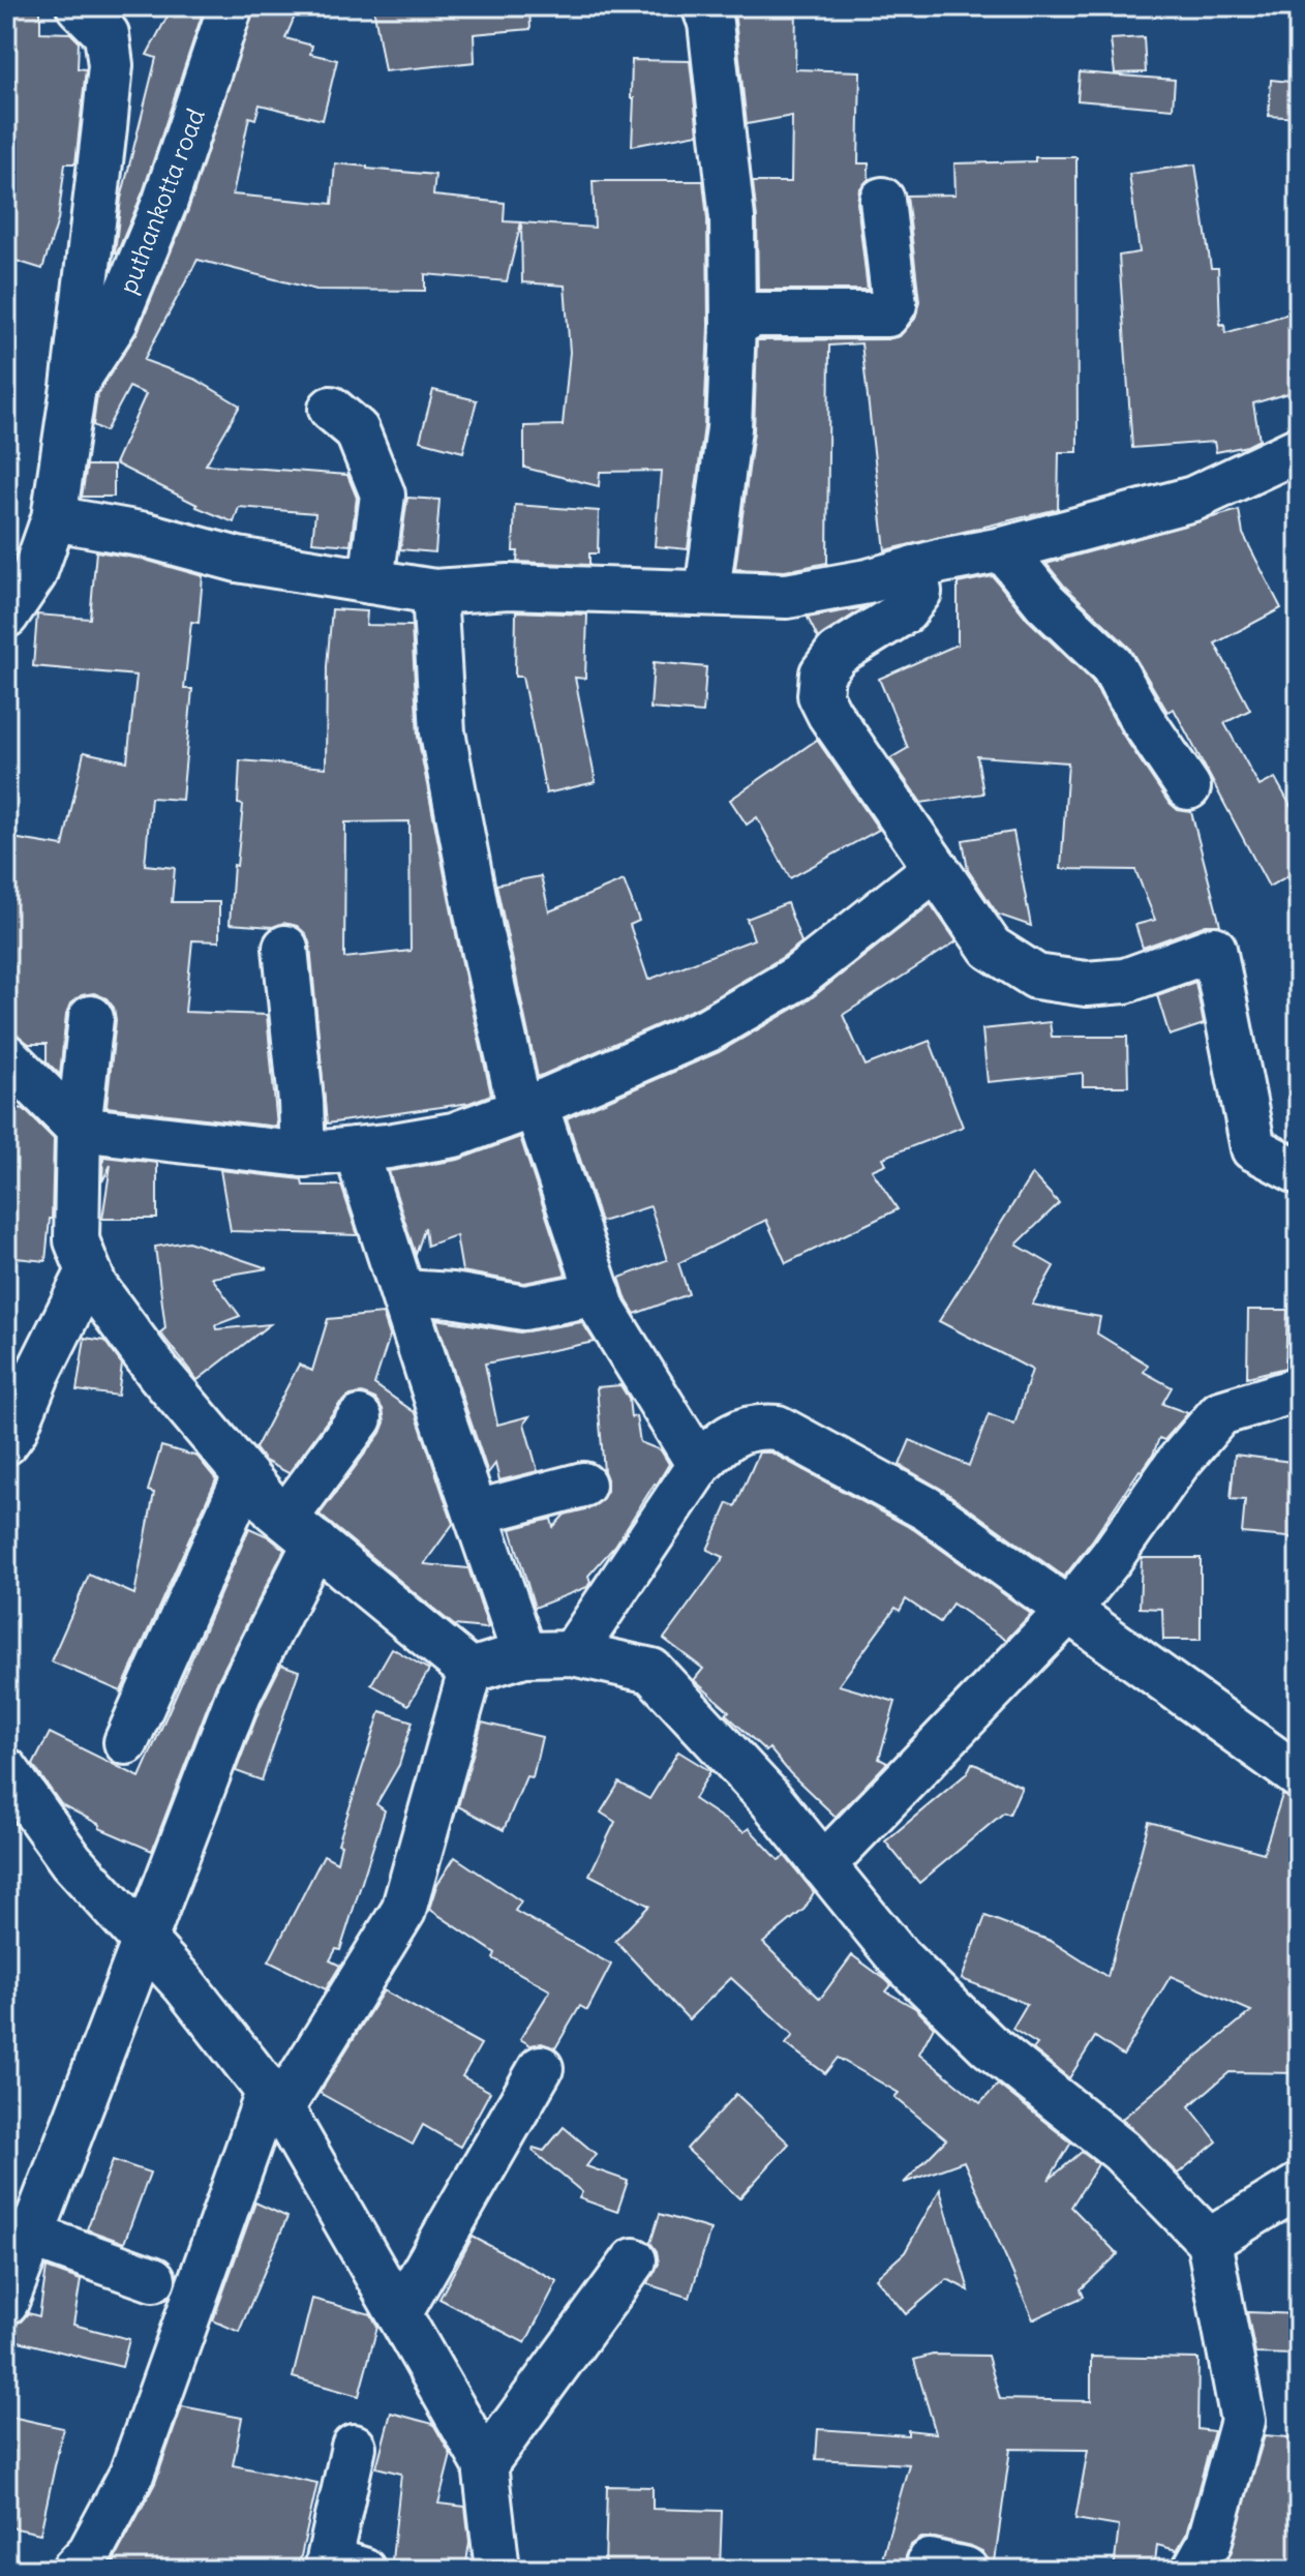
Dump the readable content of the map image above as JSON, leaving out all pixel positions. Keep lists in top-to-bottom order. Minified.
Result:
{"streets":{"street":["puthankotta road"]}}
